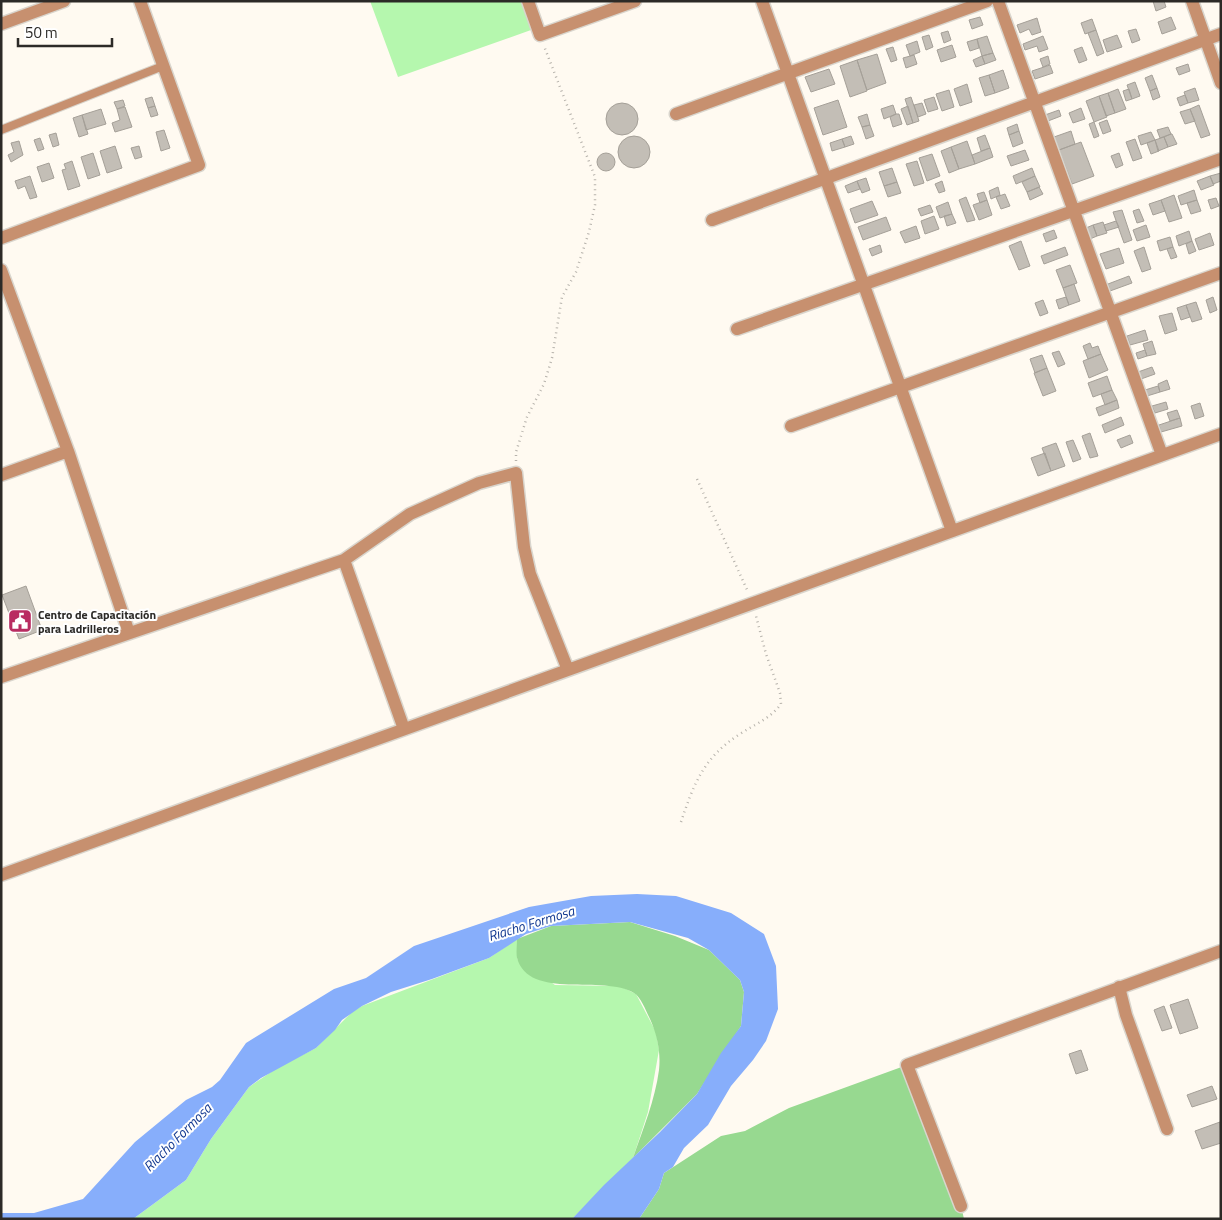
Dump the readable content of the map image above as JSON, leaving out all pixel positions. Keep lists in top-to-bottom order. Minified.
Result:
{"water":["Riacho Formosa"],"places":{"public building":["Centro de Capacitación para Ladrilleros"]},"scale_bar":"50 m"}
